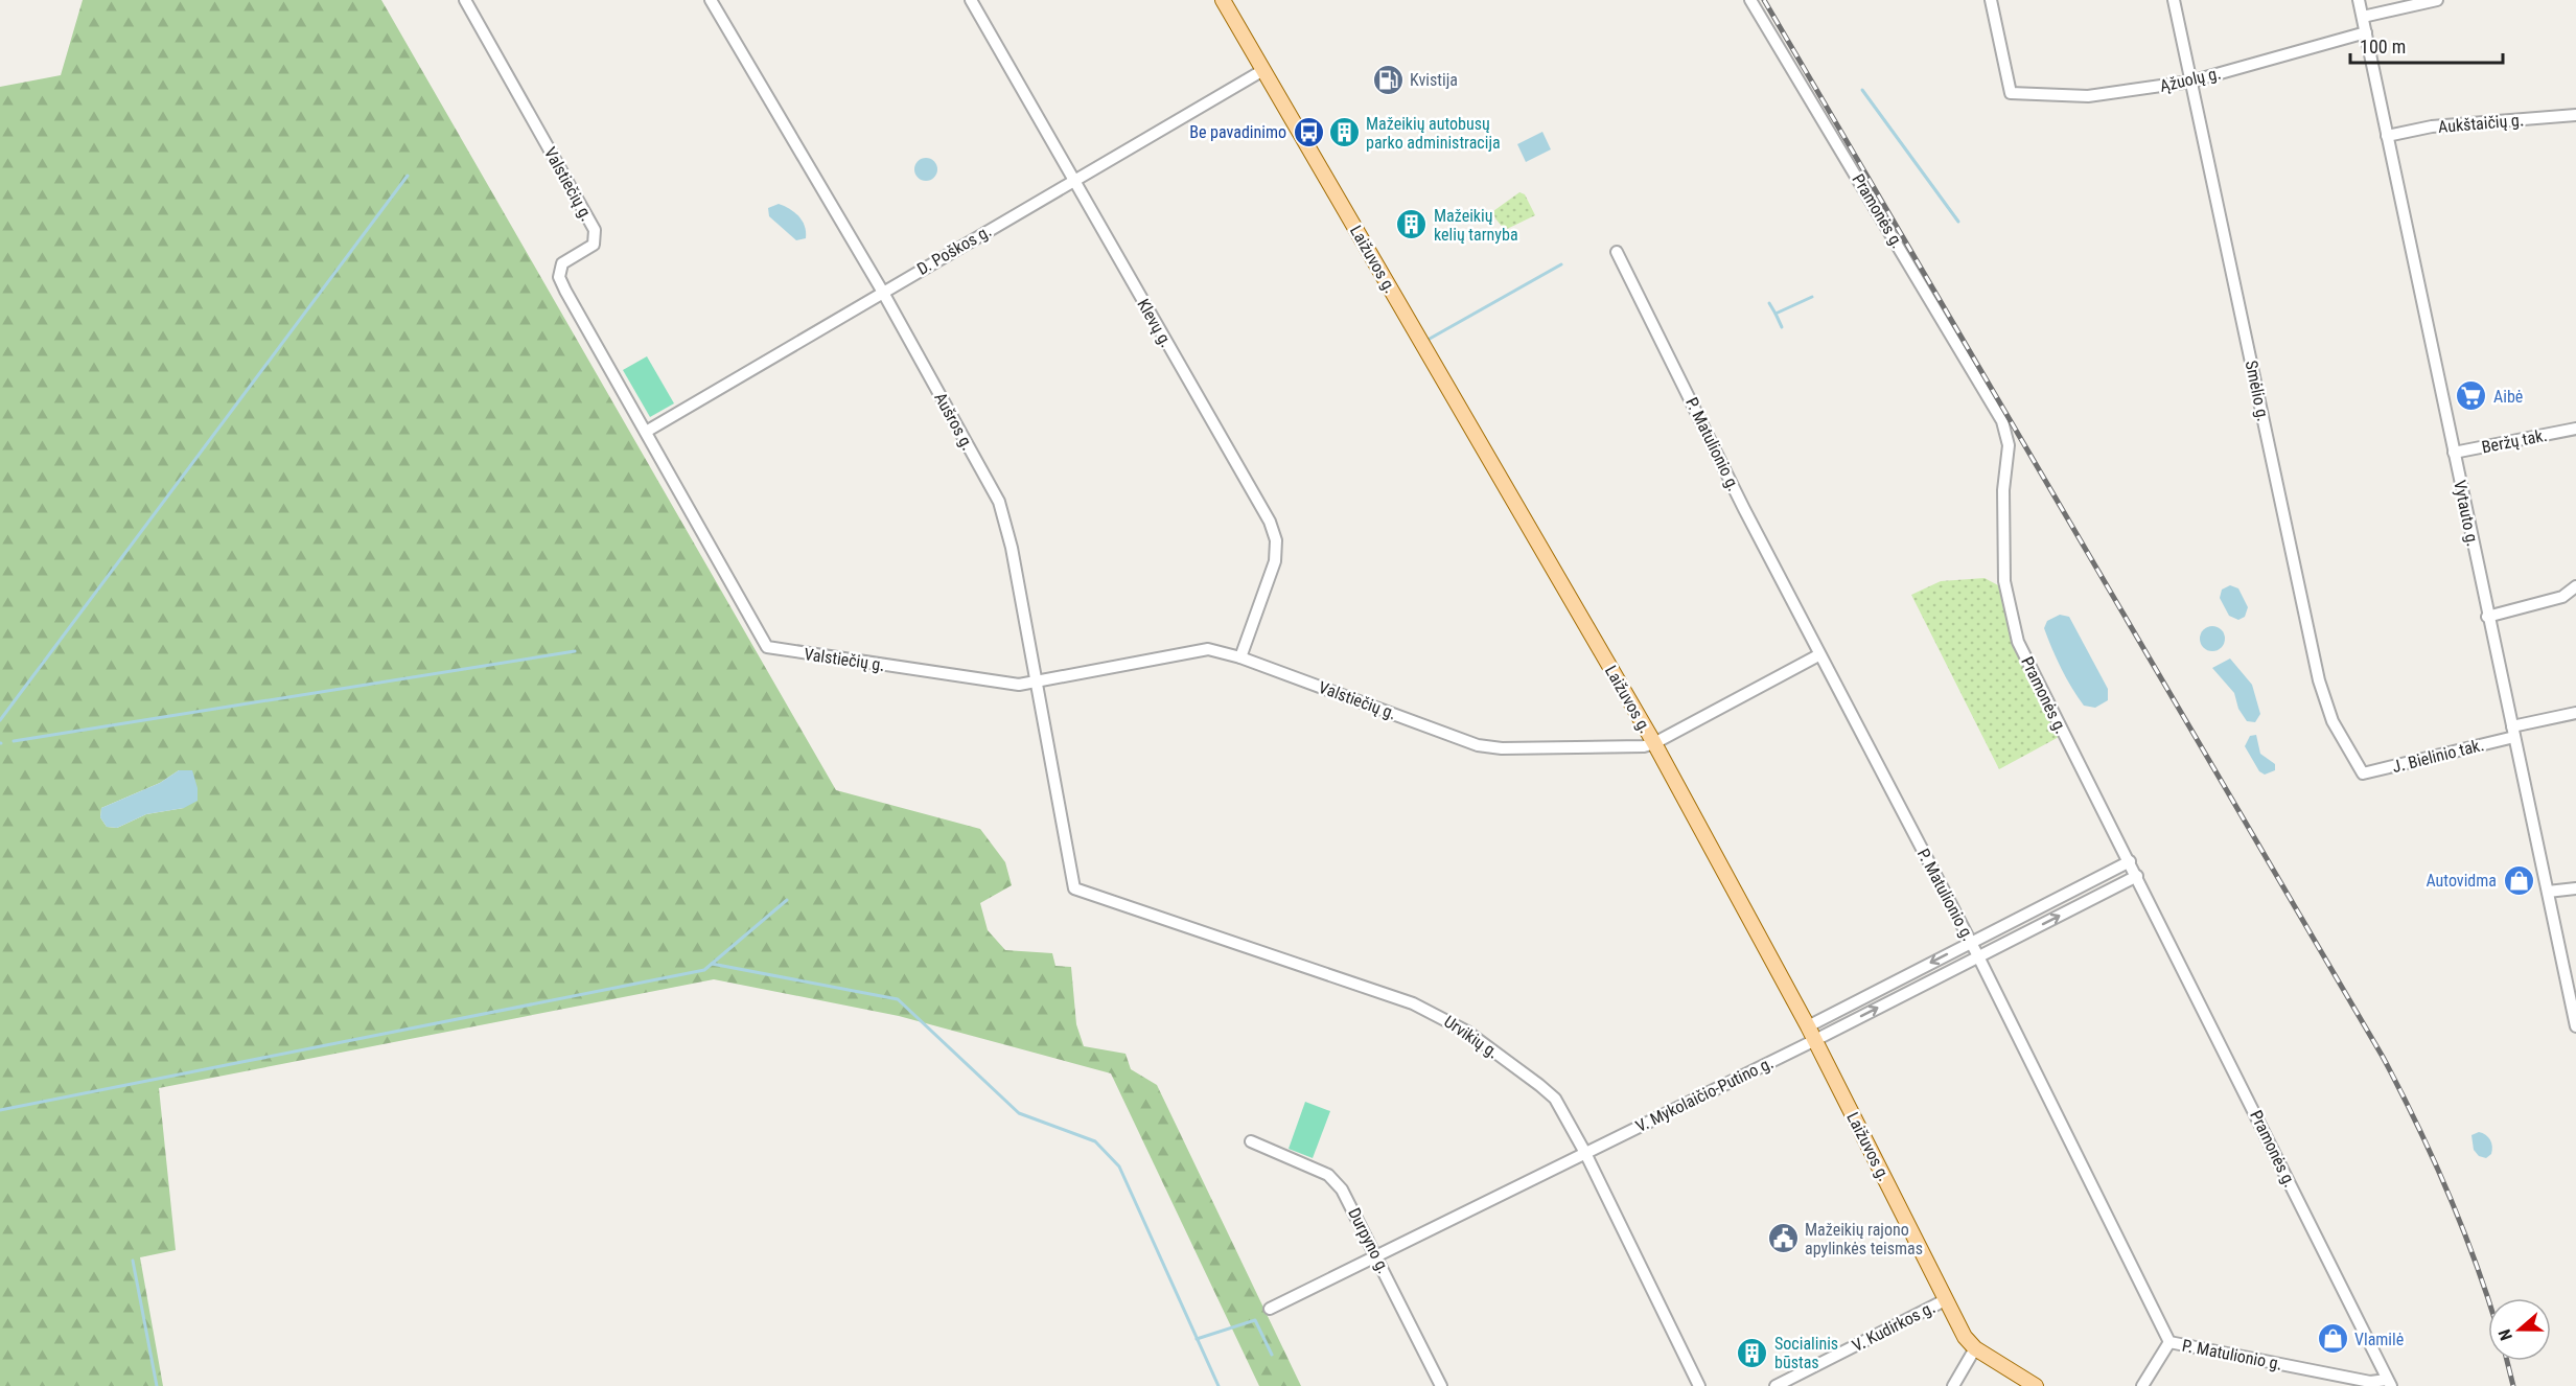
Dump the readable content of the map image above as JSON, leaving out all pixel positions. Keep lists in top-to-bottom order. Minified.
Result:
{"streets":{"main road":["Laižuvos g."],"street":["Ąžuolų g.","Aukštaičių g.","Valstiečių g.","Pramonės g.","D. Poškos g.","Klevų g.","Smėlio g.","Aušros g.","Beržų tak.","P. Matulionio g.","Vytauto g.","J. Bielinio tak.","Urvikių g.","V. Mykolaičio-Putino g.","Durpyno g.","V. Kudirkos g."]},"crossings":[["Ąžuolų g.","Smėlio g."],["Ąžuolų g.","Vytauto g."],["Aukštaičių g.","Vytauto g."],["Valstiečių g.","D. Poškos g."],["Valstiečių g.","Laižuvos g."],["Valstiečių g.","Klevų g."],["Valstiečių g.","Aušros g."],["Pramonės g.","P. Matulionio g."],["Pramonės g.","V. Mykolaičio-Putino g."],["D. Poškos g.","Laižuvos g."],["D. Poškos g.","Klevų g."],["D. Poškos g.","Aušros g."],["Laižuvos g.","V. Mykolaičio-Putino g."],["Laižuvos g.","V. Kudirkos g."],["Smėlio g.","J. Bielinio tak."],["Aušros g.","Urvikių g."],["Beržų tak.","Vytauto g."],["P. Matulionio g.","V. Mykolaičio-Putino g."],["Vytauto g.","J. Bielinio tak."],["Urvikių g.","V. Mykolaičio-Putino g."],["V. Mykolaičio-Putino g.","Durpyno g."]],"places":{"fuel station":["Kvistija"],"bus stop":["Be pavadinimo"],"building":["Mažeikių autobusų parko administracija","Mažeikių kelių tarnyba","Socialinis būstas"],"supermarket":["Aibė"],"shop":["Autovidma","Vlamilė"],"public building":["Mažeikių rajono apylinkės teismas"]},"scale_bar":"100 m","north":"left"}
